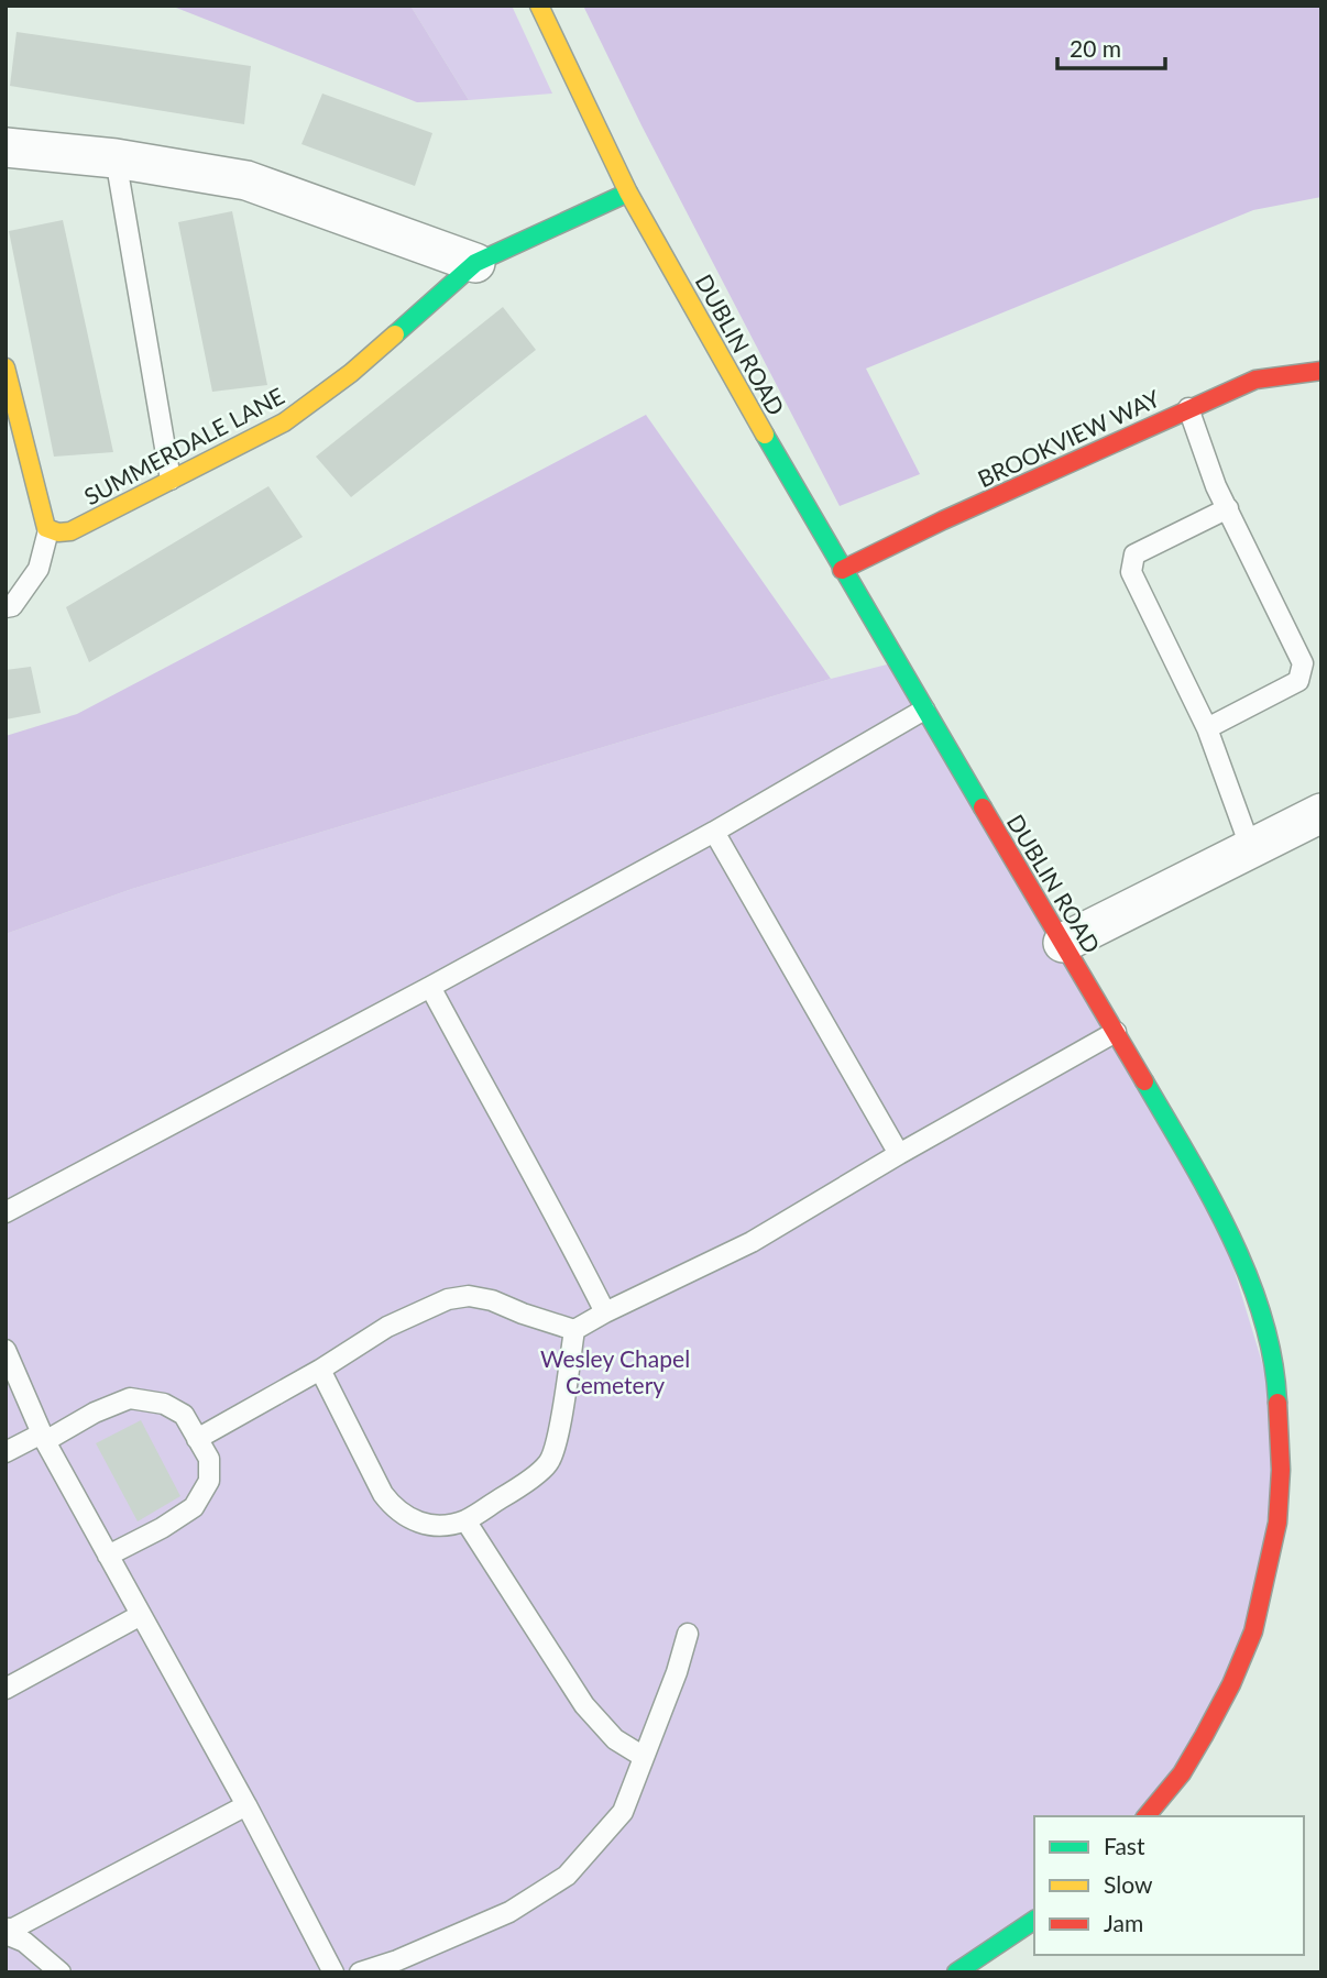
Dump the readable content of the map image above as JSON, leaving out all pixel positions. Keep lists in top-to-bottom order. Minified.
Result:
{"streets":{"main road":["DUBLIN ROAD","BROOKVIEW WAY","SUMMERDALE LANE"]},"crossings":[["DUBLIN ROAD","BROOKVIEW WAY"],["DUBLIN ROAD","SUMMERDALE LANE"]],"parks":["Wesley Chapel Cemetery"],"legend":["Fast","Slow","Jam"],"scale_bar":"20 m"}
